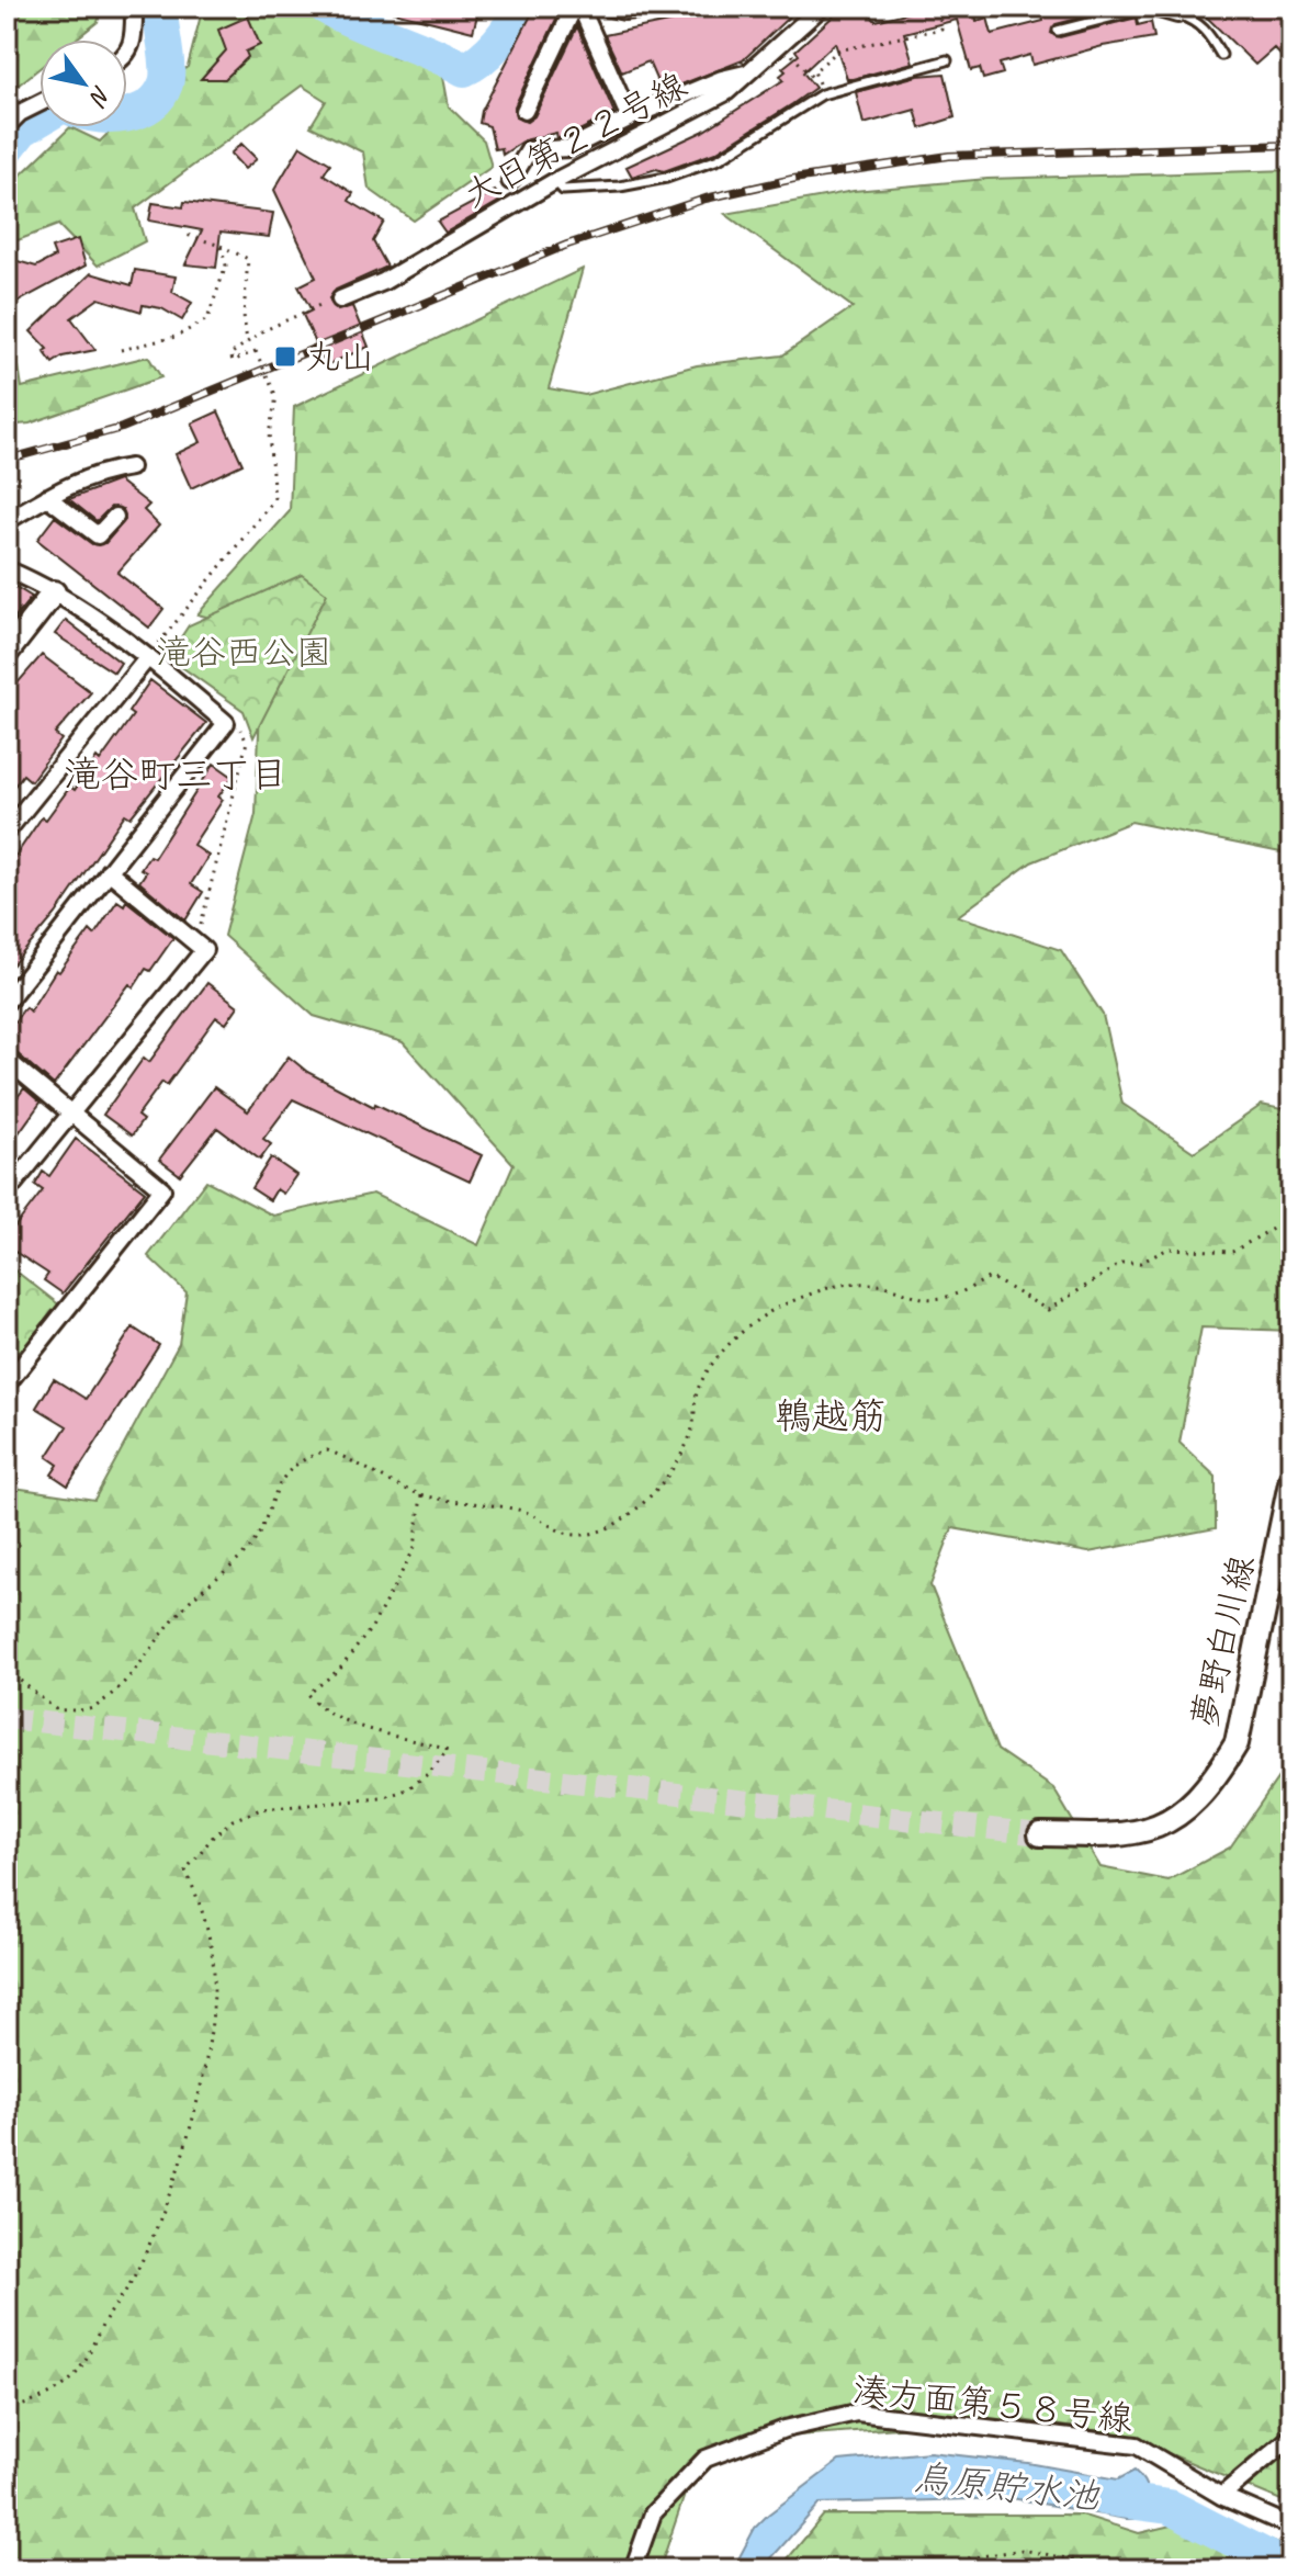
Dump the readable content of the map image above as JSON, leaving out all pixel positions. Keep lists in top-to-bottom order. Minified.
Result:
{"streets":{"street":["大日第２２号線","夢野白川線","湊方面第５８号線"]},"districts":["滝谷町三丁目","鵯越筋"],"water":["烏原貯水池"],"parks":["滝谷西公園"],"places":{"transit":["丸山"]},"north":"bottom right"}
